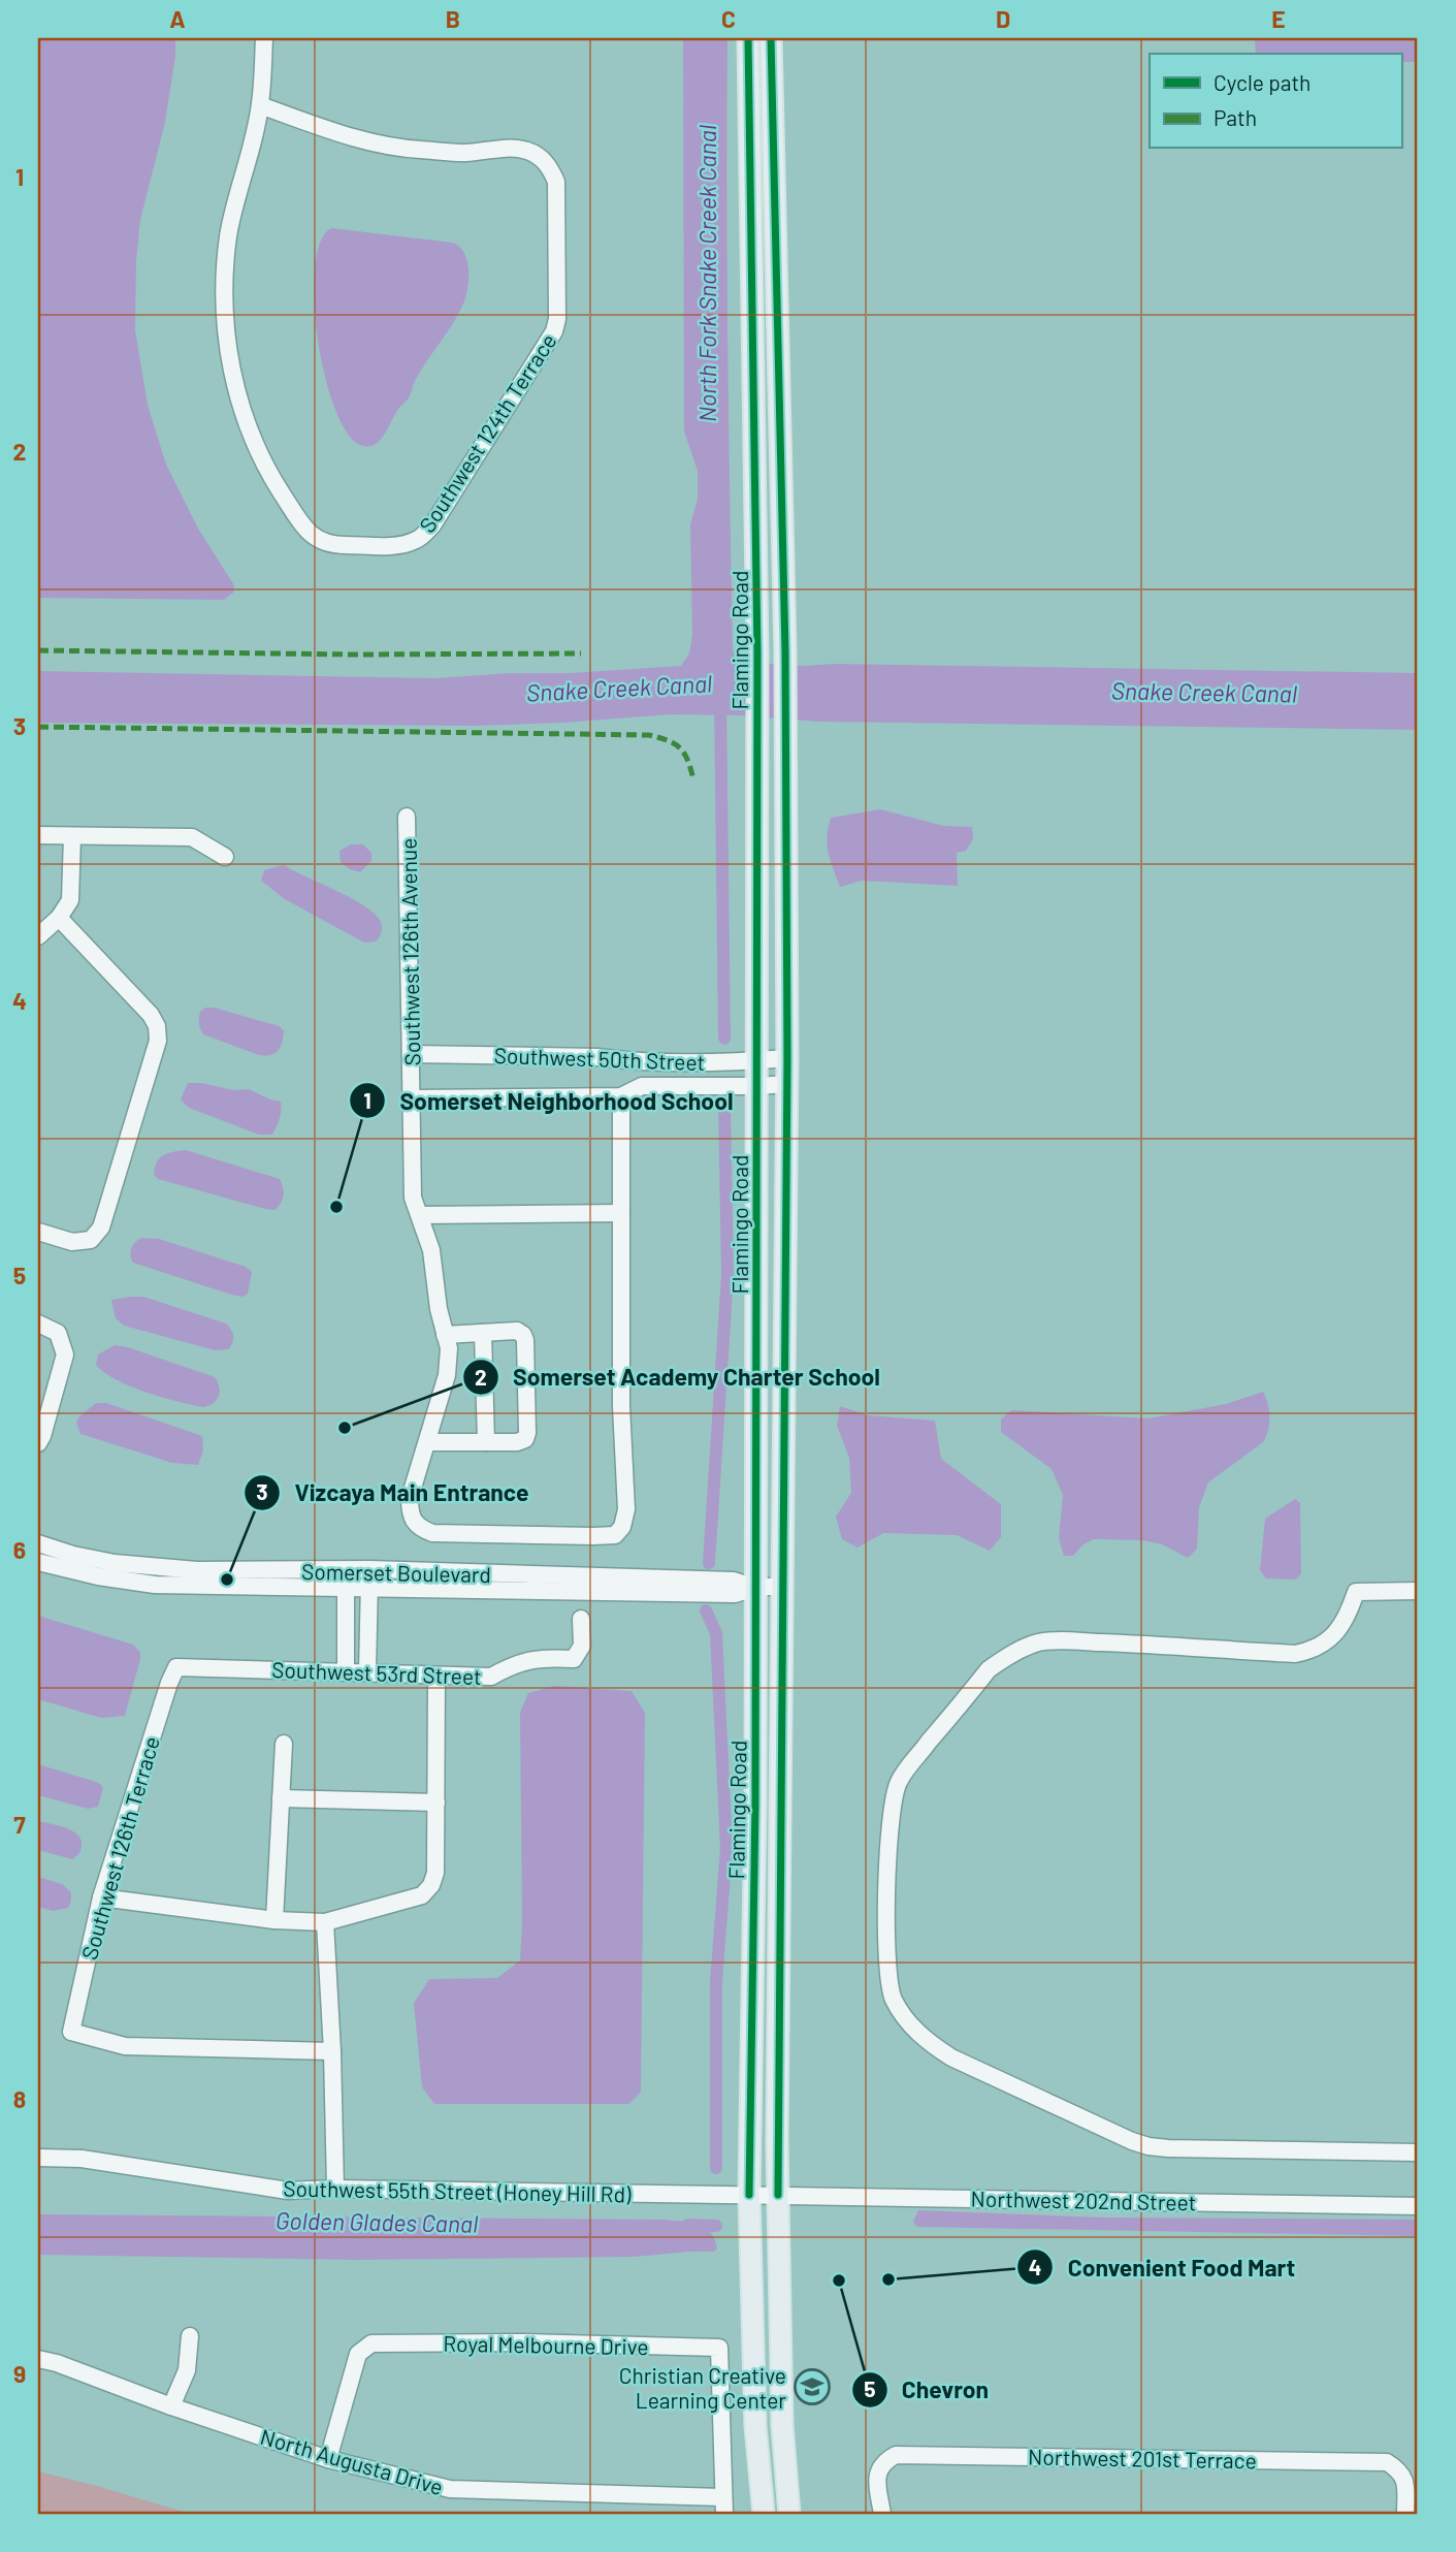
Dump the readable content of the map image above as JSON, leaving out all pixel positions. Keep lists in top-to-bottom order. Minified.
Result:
{"streets":{"main road":["Flamingo Road"],"street":["Southwest 124th Terrace","Southwest 126th Avenue","Southwest 50th Street","Somerset Boulevard","Southwest 53rd Street","Southwest 126th Terrace","Southwest 55th Street (Honey Hill Rd)","Northwest 202nd Street","Royal Melbourne Drive","Northwest 201st Terrace","North Augusta Drive"]},"crossings":[["Flamingo Road","Southwest 50th Street"],["Flamingo Road","Somerset Boulevard"],["Flamingo Road","Southwest 55th Street (Honey Hill Rd)"],["Flamingo Road","Northwest 202nd Street"],["Southwest 126th Avenue","Southwest 50th Street"],["Southwest 53rd Street","Southwest 126th Terrace"],["Southwest 55th Street (Honey Hill Rd)","Northwest 202nd Street"],["Royal Melbourne Drive","North Augusta Drive"]],"water":["North Fork Snake Creek Canal","Snake Creek Canal","Golden Glades Canal"],"places":{"other":["Somerset Neighborhood School","Somerset Academy Charter School","Vizcaya Main Entrance","Convenient Food Mart","Chevron"],"school or university":["Christian Creative Learning Center"]},"legend":["Cycle path","Path"],"grid":{"columns":["A","B","C","D","E"],"rows":["1","2","3","4","5","6","7","8","9"]}}
